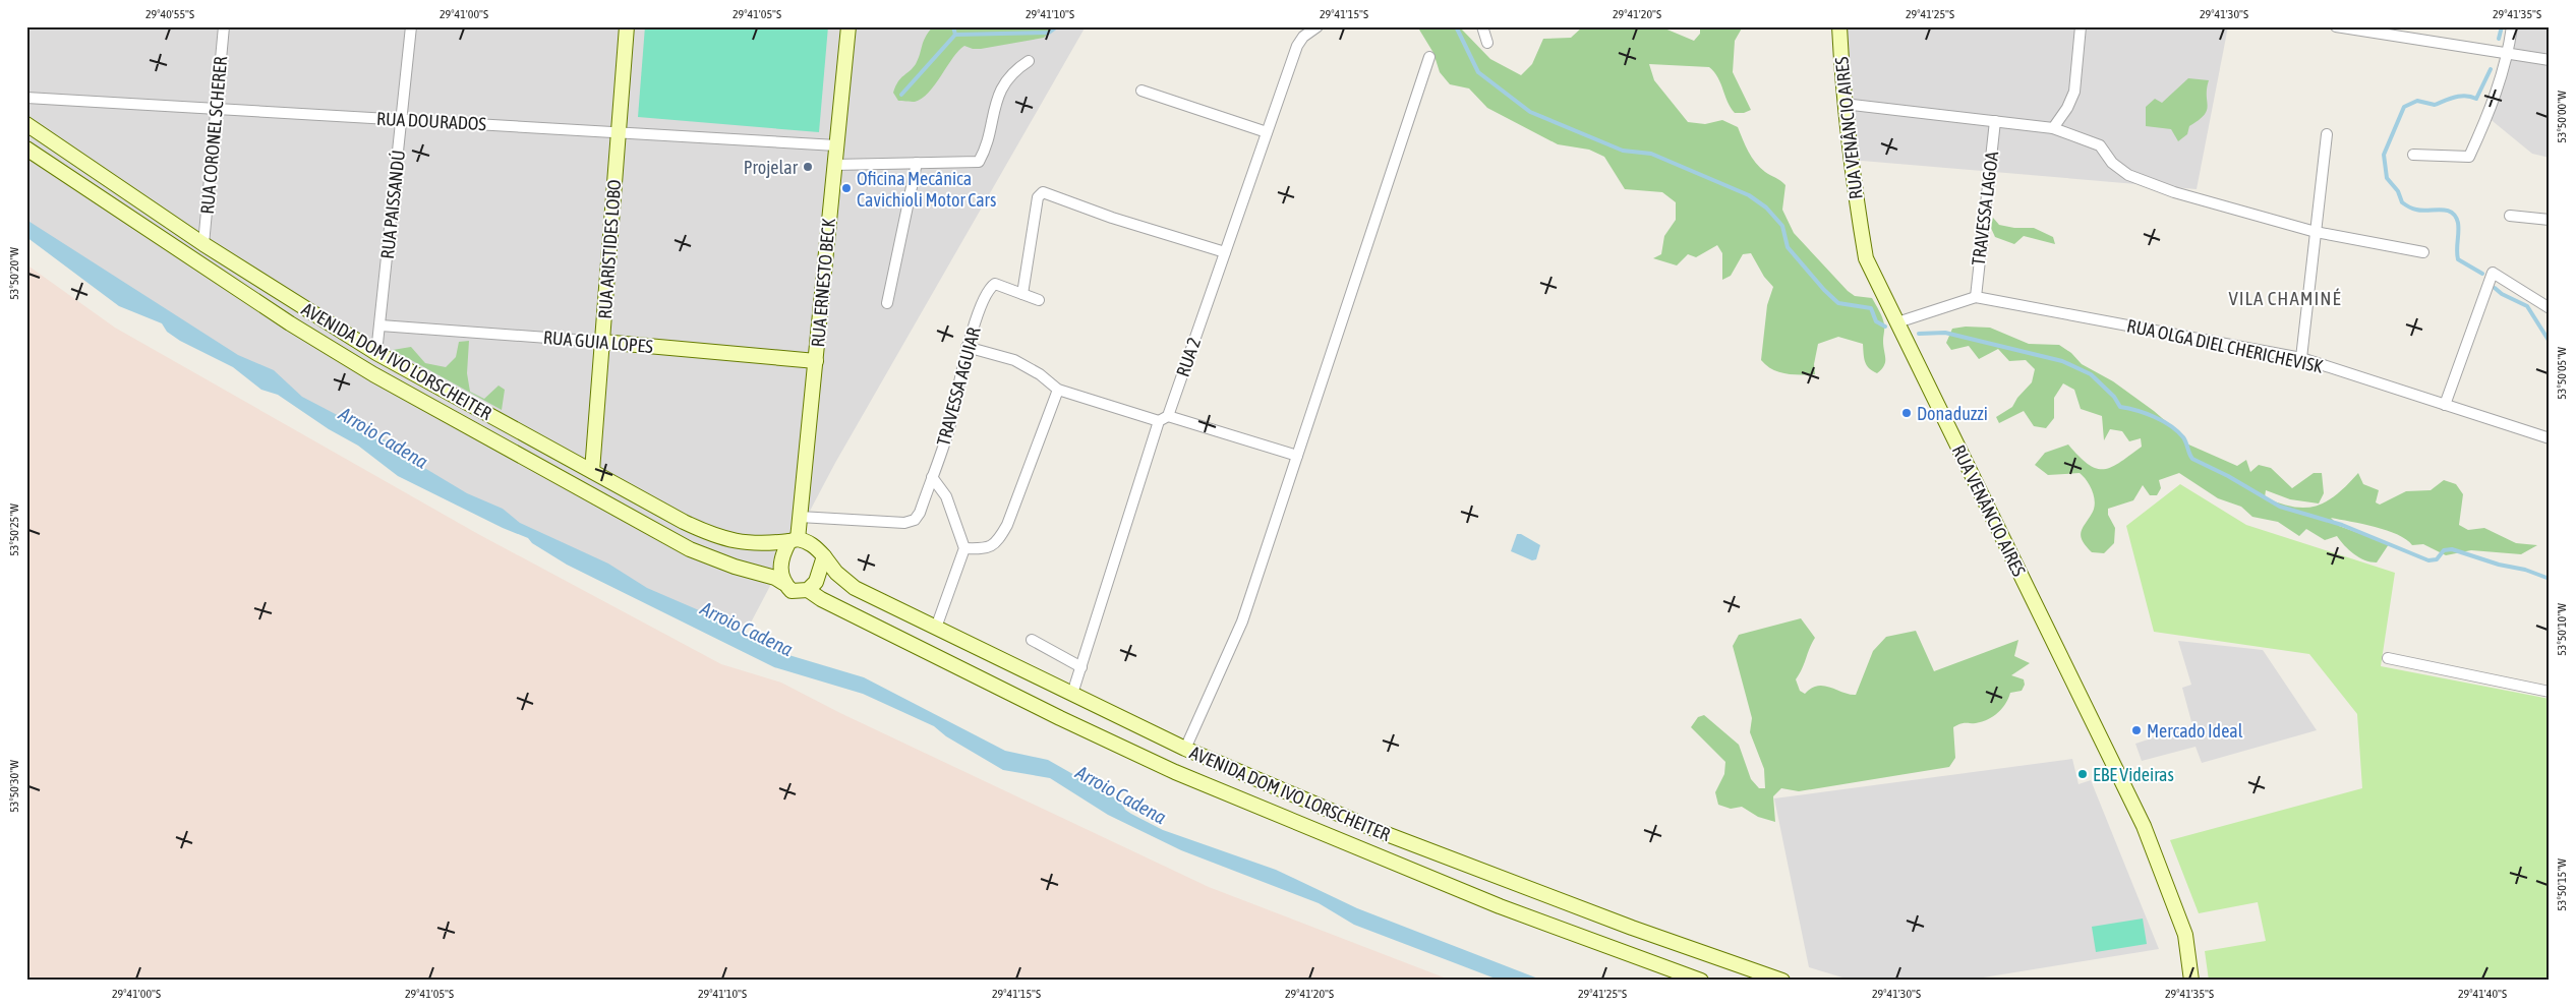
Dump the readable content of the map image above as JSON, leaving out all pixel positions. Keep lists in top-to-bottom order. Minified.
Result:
{"streets":{"main road":["RUA VENÂNCIO AIRES","RUA ARISTIDES LOBO","RUA ERNESTO BECK","RUA GUIA LOPES","AVENIDA DOM IVO LORSCHEITER"],"street":["RUA DOURADOS","RUA CORONEL SCHERER","RUA PAISSANDÚ","TRAVESSA LAGOA","RUA OLGA DIEL CHERICHEVISK","RUA 2","TRAVESSA AGUIAR"]},"crossings":[["RUA DOURADOS","RUA CORONEL SCHERER"],["RUA DOURADOS","RUA PAISSANDÚ"],["RUA DOURADOS","RUA ARISTIDES LOBO"],["RUA DOURADOS","RUA ERNESTO BECK"],["RUA VENÂNCIO AIRES","RUA OLGA DIEL CHERICHEVISK"],["RUA CORONEL SCHERER","AVENIDA DOM IVO LORSCHEITER"],["RUA PAISSANDÚ","RUA GUIA LOPES"],["RUA PAISSANDÚ","AVENIDA DOM IVO LORSCHEITER"],["TRAVESSA LAGOA","RUA OLGA DIEL CHERICHEVISK"],["RUA ARISTIDES LOBO","RUA GUIA LOPES"],["RUA ARISTIDES LOBO","AVENIDA DOM IVO LORSCHEITER"],["RUA ERNESTO BECK","RUA GUIA LOPES"],["RUA ERNESTO BECK","AVENIDA DOM IVO LORSCHEITER"],["RUA ERNESTO BECK","TRAVESSA AGUIAR"],["RUA 2","AVENIDA DOM IVO LORSCHEITER"]],"districts":["VILA CHAMINÉ"],"water":["Arroio Cadena"],"places":["Projelar","Oficina Mecânica Cavichioli Motor Cars","Donaduzzi","Mercado Ideal","EBE Videiras"],"coordinates":["29°40'55\"S","29°41'00\"S","29°41'05\"S","29°41'10\"S","29°41'15\"S","29°41'20\"S","29°41'25\"S","29°41'30\"S","29°41'35\"S","53°50'00\"W","53°50'20\"W","53°50'05\"W","53°50'25\"W","53°50'10\"W","53°50'30\"W","53°50'15\"W","29°41'40\"S"]}
